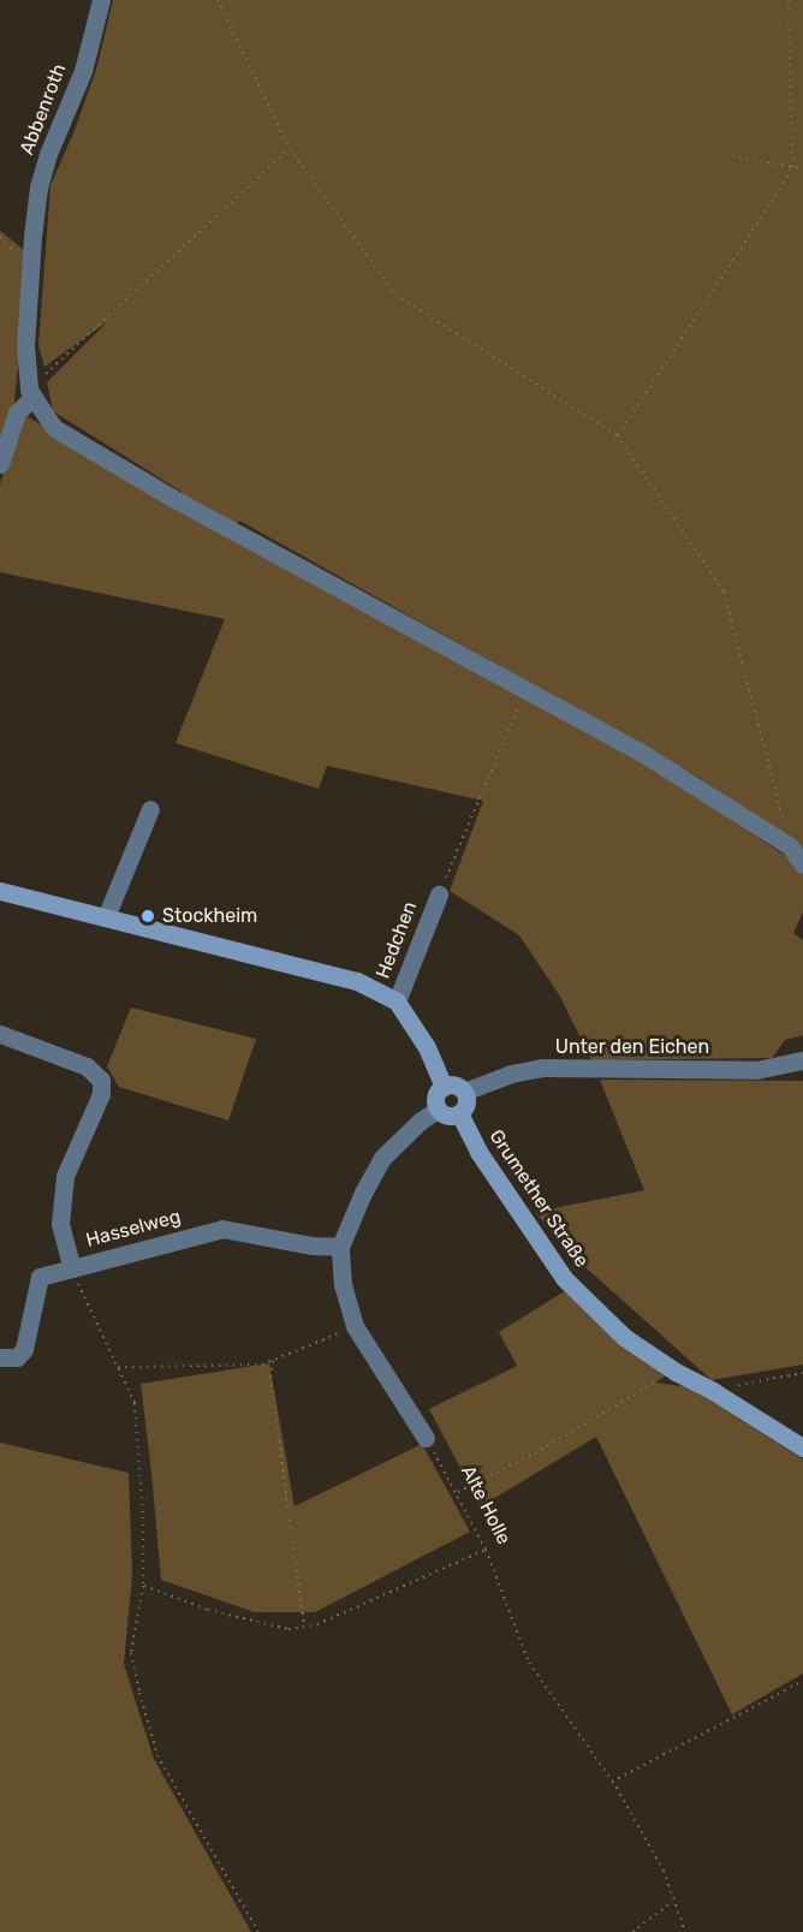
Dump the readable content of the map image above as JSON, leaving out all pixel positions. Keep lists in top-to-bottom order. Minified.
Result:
{"streets":{"street":["Abbenroth","Hedchen","Unter den Eichen","Grumether Straße","Hasselweg"],"path":["Alte Holle"]},"crossings":[["Unter den Eichen","Grumether Straße"]],"places":["Stockheim"]}
